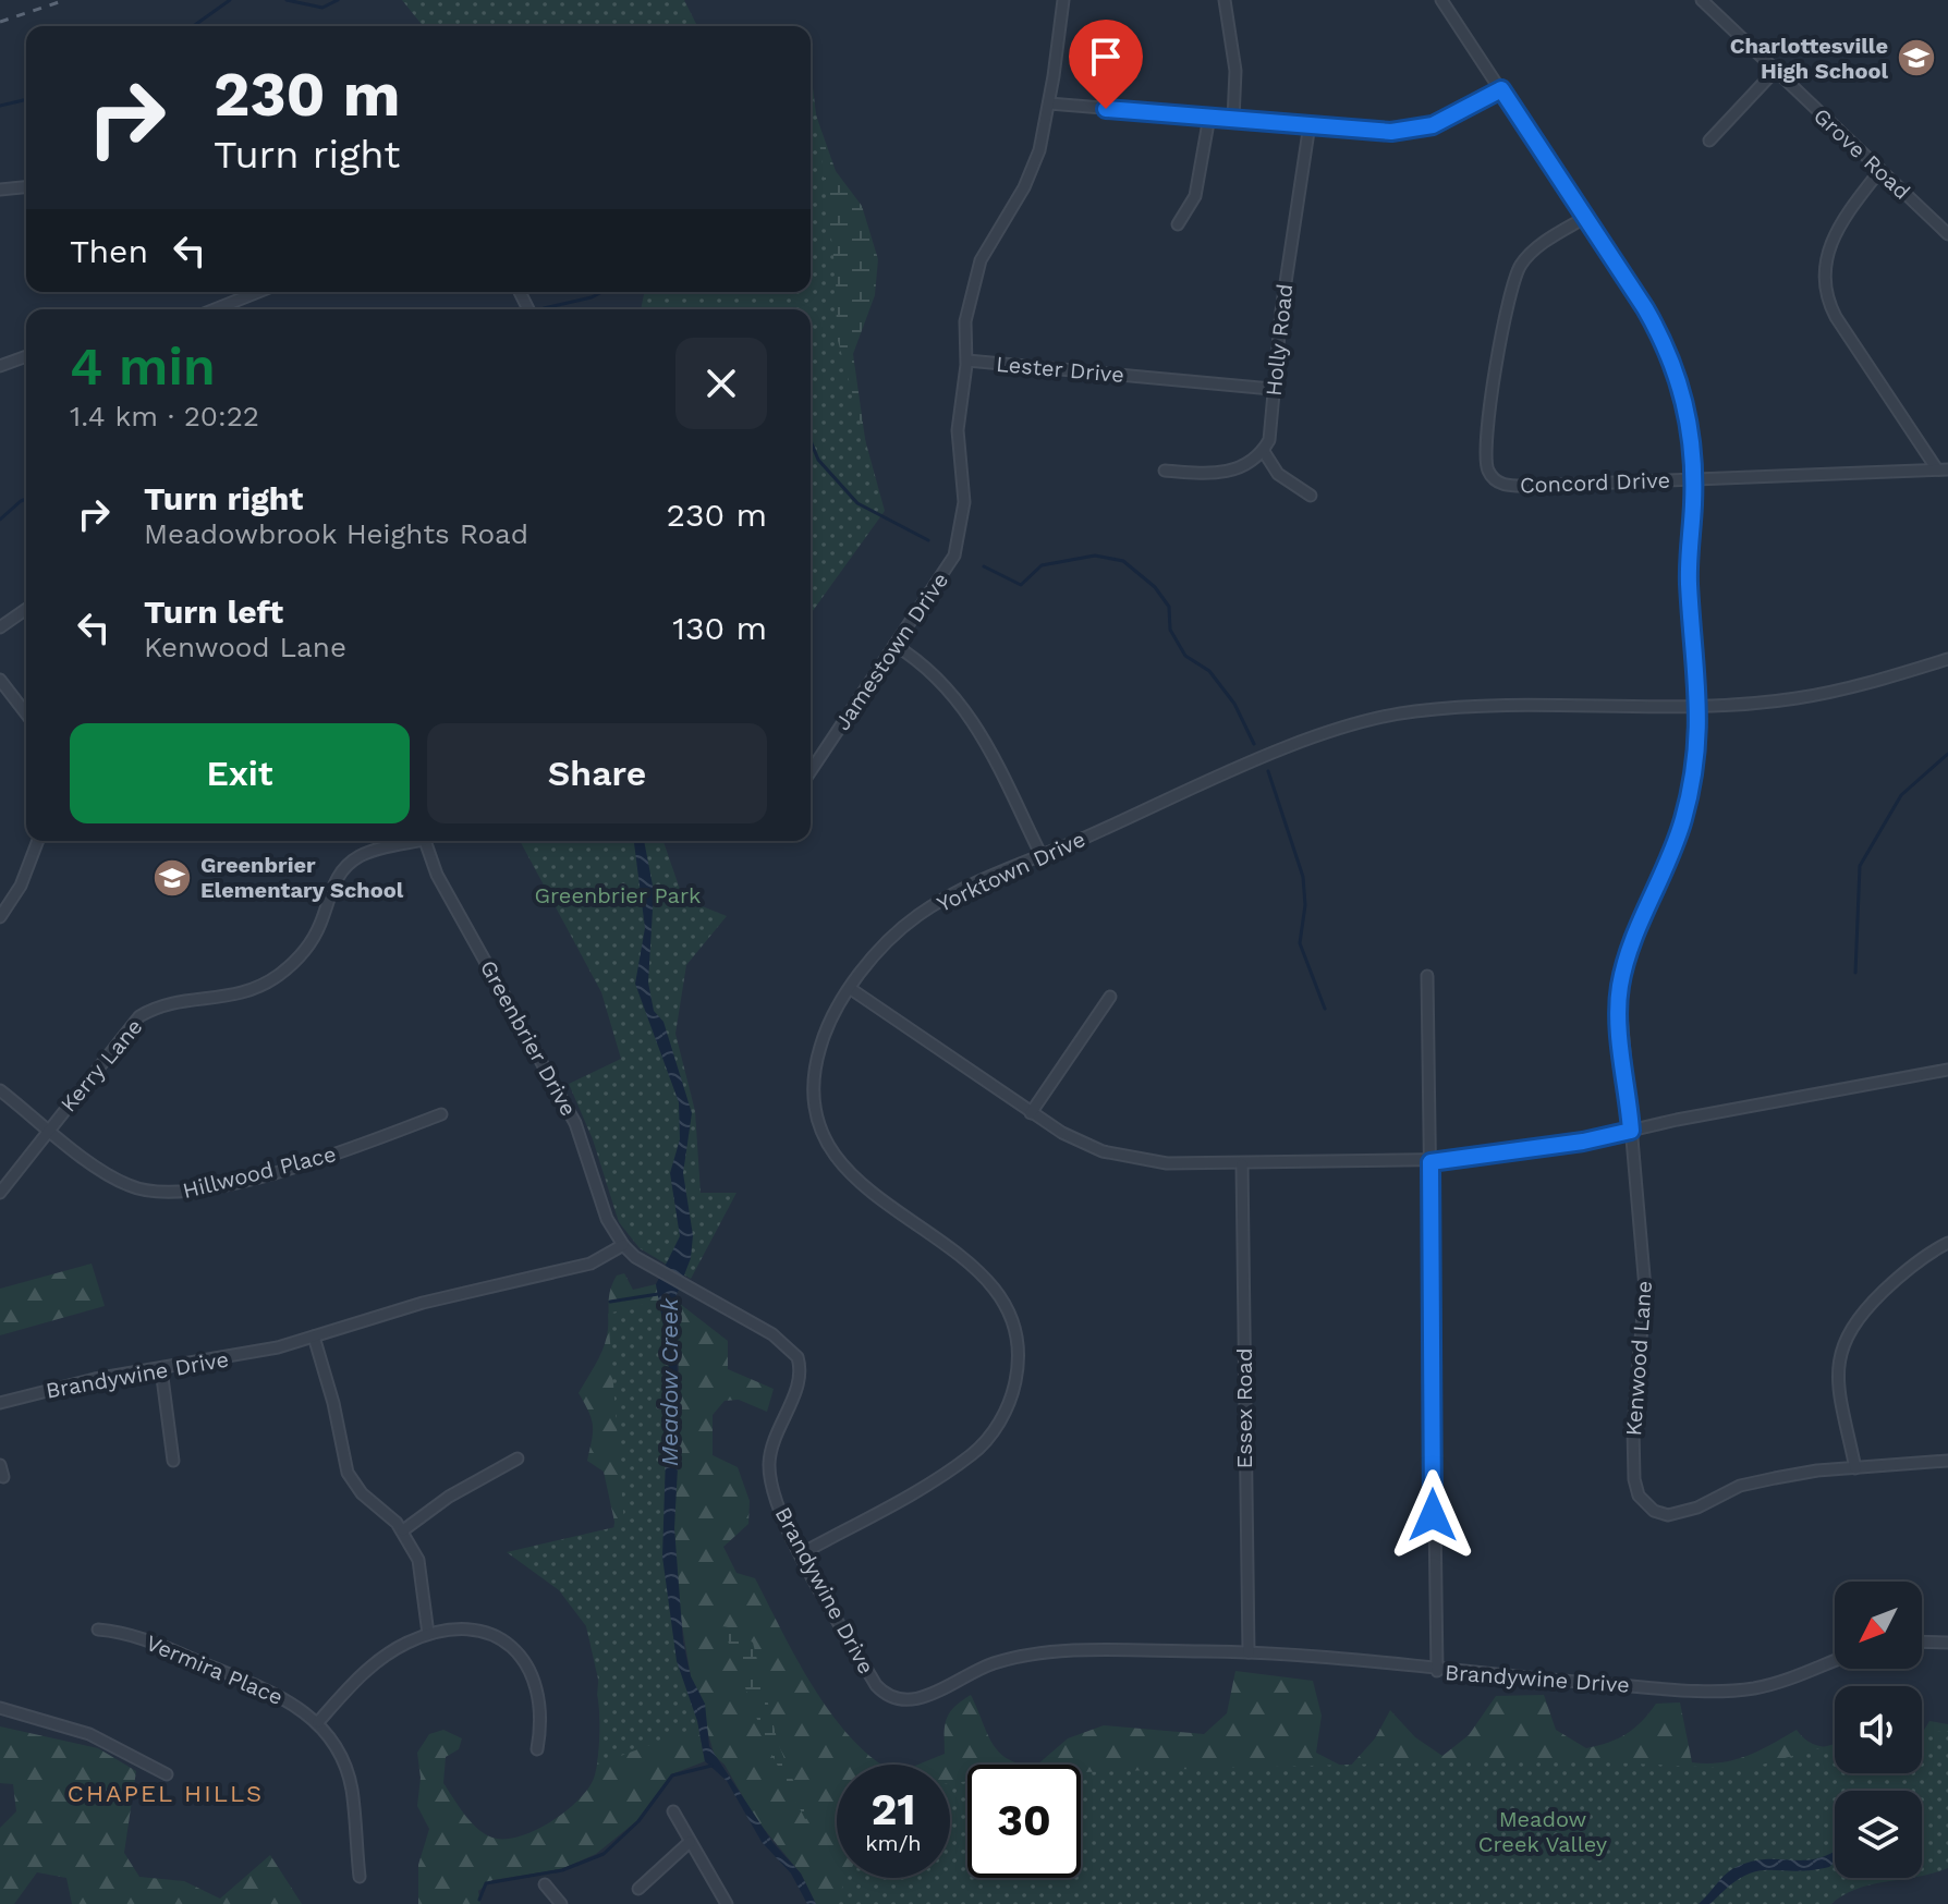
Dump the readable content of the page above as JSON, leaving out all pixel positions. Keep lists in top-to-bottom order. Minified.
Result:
{"streets":{"street":["Grove Road","Holly Road","Lester Drive","Concord Drive","Jamestown Drive","Yorktown Drive","Greenbrier Drive","Kerry Lane","Hillwood Place","Kenwood Lane","Brandywine Drive","Essex Road","Vermira Place"]},"crossings":[["Holly Road","Lester Drive"],["Lester Drive","Jamestown Drive"],["Concord Drive","Kenwood Lane"],["Yorktown Drive","Kenwood Lane"],["Yorktown Drive","Brandywine Drive"],["Greenbrier Drive","Brandywine Drive"],["Kerry Lane","Hillwood Place"],["Brandywine Drive","Essex Road"]],"districts":["CHAPEL HILLS"],"water":["Meadow Creek"],"parks":["Greenbrier Park","Meadow Creek Valley"],"places":{"school or university":["Charlottesville High School","Greenbrier Elementary School"]},"north":"bottom left","page":{"turn":["230 m","Turn right"],"then":"Then","heading":["4 min","1.4 km · 20:22"],"list":[{"name":"Turn right","note":"Meadowbrook Heights Road","value":"230 m"},{"name":"Turn left","note":"Kenwood Lane","value":"130 m"}],"buttons":["Exit","Share"],"speed":"21 km/h","limit":"30"}}
